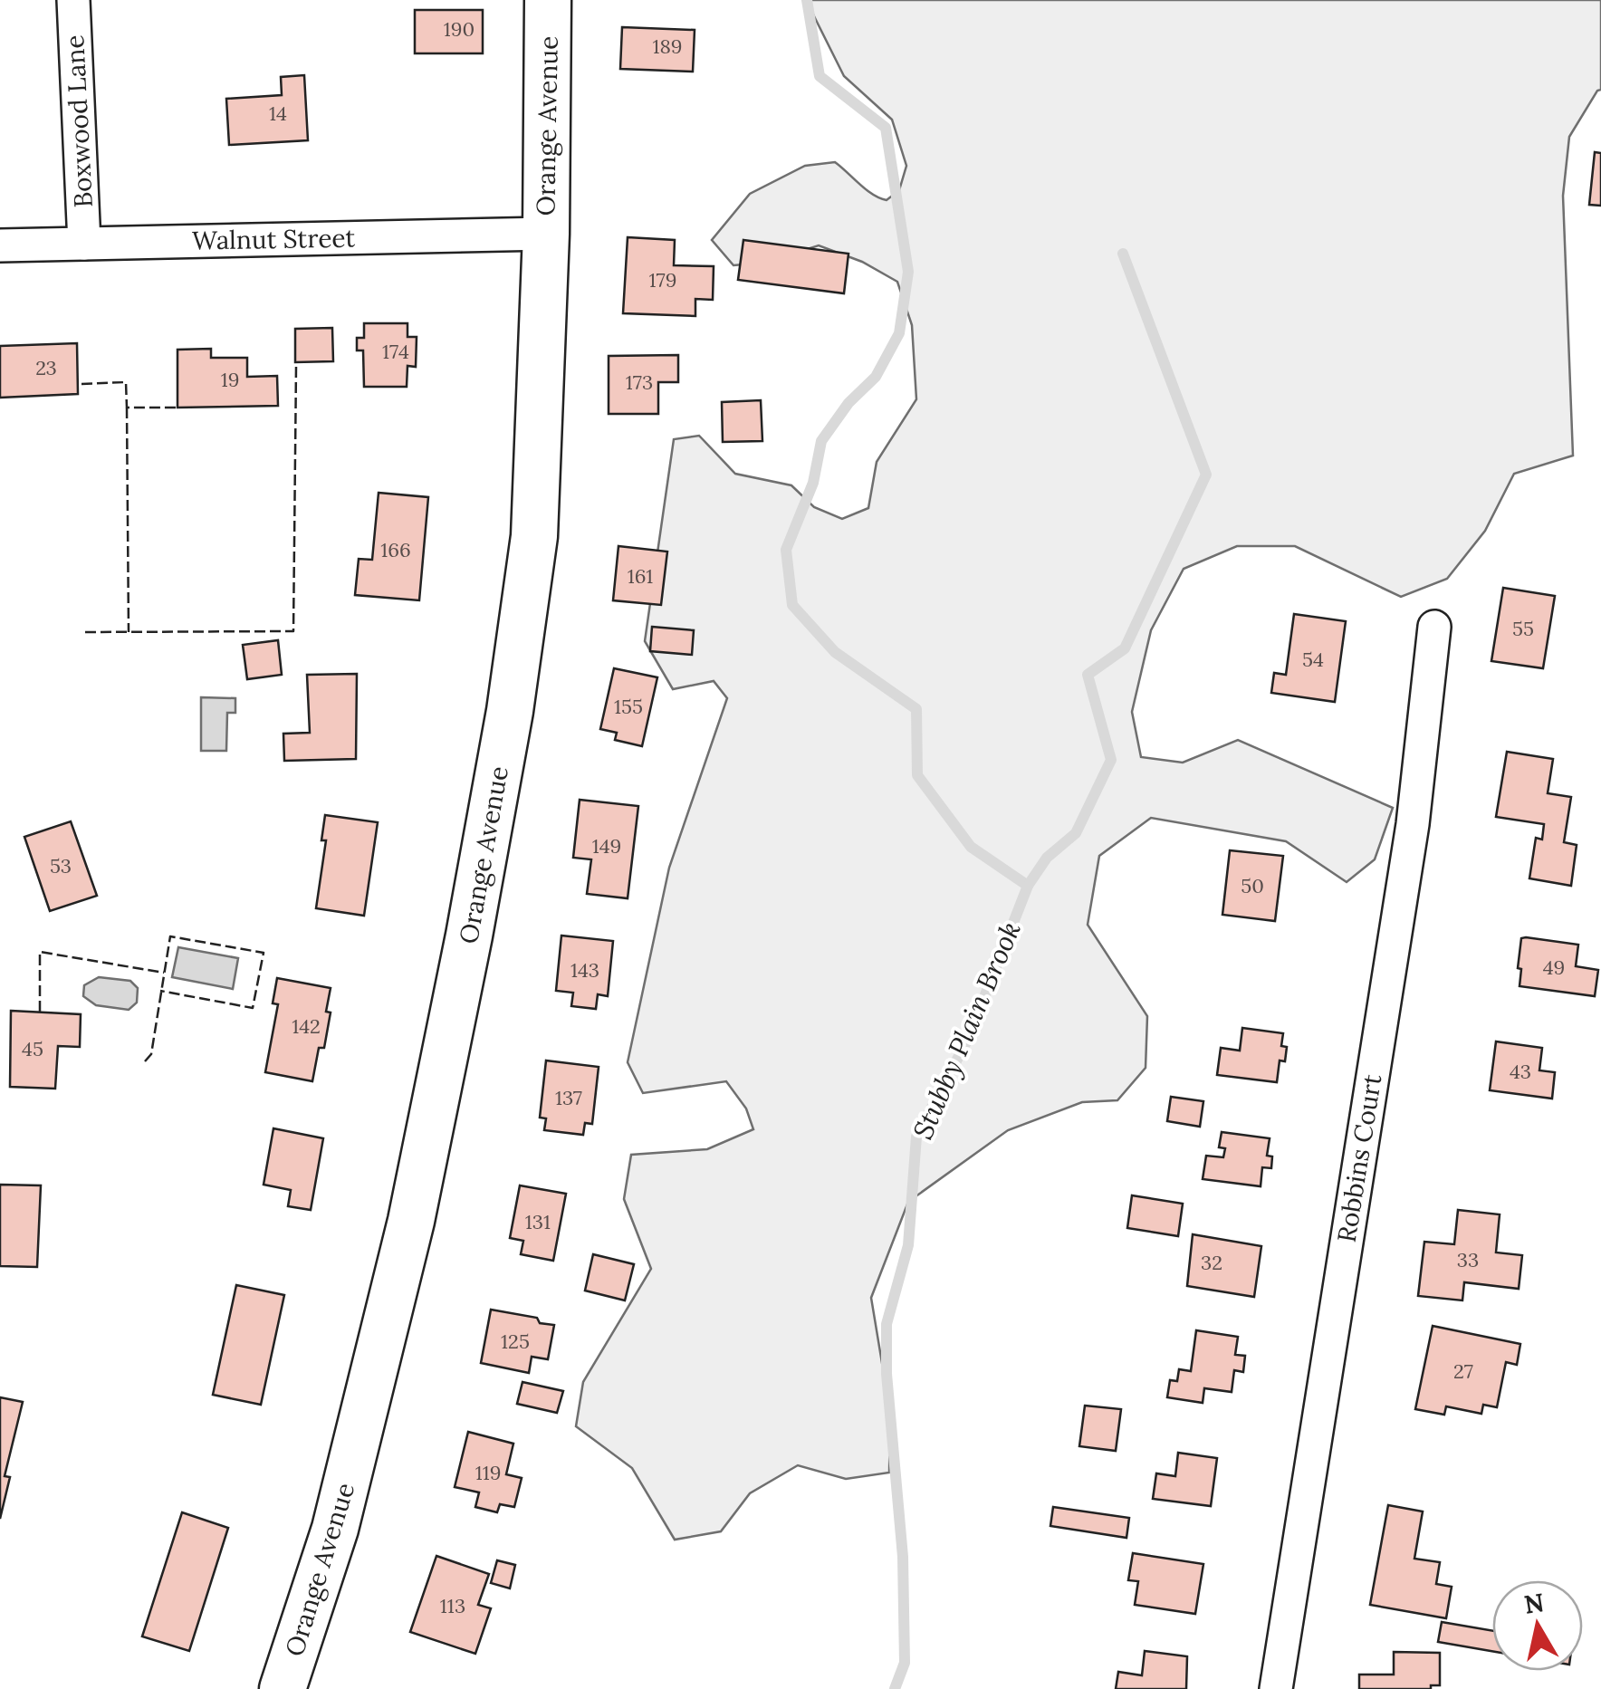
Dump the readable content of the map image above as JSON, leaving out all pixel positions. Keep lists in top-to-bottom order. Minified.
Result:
{"streets":{"main road":["Orange Avenue"],"street":["Boxwood Lane","Walnut Street","Robbins Court"]},"crossings":[["Boxwood Lane","Walnut Street"],["Orange Avenue","Walnut Street"]],"water":["Stubby Plain Brook"],"house_numbers":["190","189","14","179","174","23","19","173","166","161","55","54","155","149","53","50","49","143","142","45","43","137","131","33","32","125","27","119","113"],"north":"top"}
